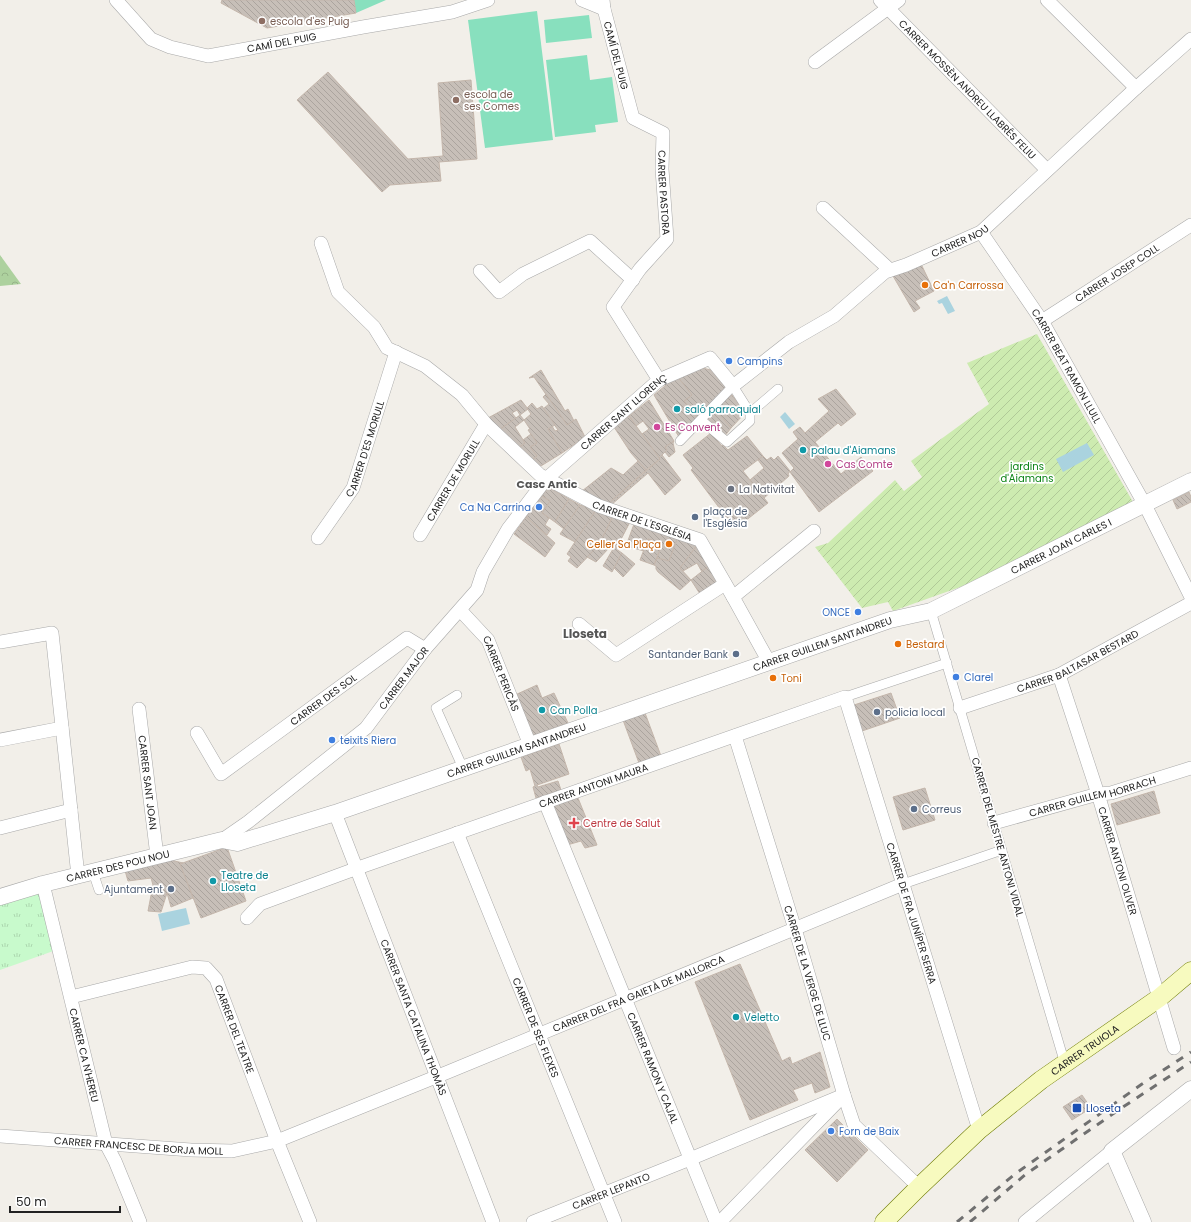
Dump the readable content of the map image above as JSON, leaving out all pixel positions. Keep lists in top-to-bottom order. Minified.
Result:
{"streets":{"main road":["CARRER TRUIOLA"],"street":["CAMÍ DEL PUIG","CARRER MOSSÈN ANDREU LLABRÉS FELIU","CARRER PASTORA","CARRER NOU","CARRER JOSEP COLL","CARRER BEAT RAMON LLULL","CARRER SANT LLORENÇ","CARRER D'ES MORULL","CARRER DE MORULL","CARRER DE L'ESGLÉSIA","CARRER JOAN CARLES I","CARRER GUILLEM SANTANDREU","CARRER BALTASAR BESTARD","CARRER PERICÀS","CARRER MAJOR","CARRER DES SOL","CARRER SANT JOAN","CARRER ANTONI MAURA","CARRER GUILLEM HORRACH","CARRER DEL MESTRE ANTONI VIDAL","CARRER ANTONI OLIVER","CARRER DES POU NOU","CARRER DE FRA JUNÍPER SERRA","CARRER DE LA VERGE DE LLUC","CARRER DEL FRA GAIETÀ DE MALLORCA","CARRER SANTA CATALINA THOMÀS","CARRER DE SES FLEXES","CARRER DEL TEATRE","CARRER CA N'HEREU","CARRER RAMON Y CAJAL","CARRER FRANCESC DE BORJA MOLL","CARRER LEPANTO"]},"crossings":[["CAMÍ DEL PUIG","CARRER PASTORA"],["CARRER MOSSÈN ANDREU LLABRÉS FELIU","CARRER NOU"],["CARRER PASTORA","CARRER SANT LLORENÇ"],["CARRER NOU","CARRER BEAT RAMON LLULL"],["CARRER NOU","CARRER SANT LLORENÇ"],["CARRER JOSEP COLL","CARRER BEAT RAMON LLULL"],["CARRER BEAT RAMON LLULL","CARRER JOAN CARLES I"],["CARRER SANT LLORENÇ","CARRER DE L'ESGLÉSIA"],["CARRER SANT LLORENÇ","CARRER MAJOR"],["CARRER DE L'ESGLÉSIA","CARRER GUILLEM SANTANDREU"],["CARRER DE L'ESGLÉSIA","CARRER MAJOR"],["CARRER JOAN CARLES I","CARRER GUILLEM SANTANDREU"],["CARRER JOAN CARLES I","CARRER DEL MESTRE ANTONI VIDAL"],["CARRER GUILLEM SANTANDREU","CARRER PERICÀS"],["CARRER GUILLEM SANTANDREU","CARRER MAJOR"],["CARRER GUILLEM SANTANDREU","CARRER DEL MESTRE ANTONI VIDAL"],["CARRER GUILLEM SANTANDREU","CARRER DES POU NOU"],["CARRER GUILLEM SANTANDREU","CARRER SANTA CATALINA THOMÀS"],["CARRER BALTASAR BESTARD","CARRER DEL MESTRE ANTONI VIDAL"],["CARRER BALTASAR BESTARD","CARRER ANTONI OLIVER"],["CARRER PERICÀS","CARRER MAJOR"],["CARRER MAJOR","CARRER DES SOL"],["CARRER MAJOR","CARRER DES POU NOU"],["CARRER SANT JOAN","CARRER DES POU NOU"],["CARRER ANTONI MAURA","CARRER DEL MESTRE ANTONI VIDAL"],["CARRER ANTONI MAURA","CARRER DE FRA JUNÍPER SERRA"],["CARRER ANTONI MAURA","CARRER DE LA VERGE DE LLUC"],["CARRER ANTONI MAURA","CARRER SANTA CATALINA THOMÀS"],["CARRER ANTONI MAURA","CARRER DE SES FLEXES"],["CARRER ANTONI MAURA","CARRER RAMON Y CAJAL"],["CARRER GUILLEM HORRACH","CARRER DEL MESTRE ANTONI VIDAL"],["CARRER GUILLEM HORRACH","CARRER ANTONI OLIVER"],["CARRER DEL MESTRE ANTONI VIDAL","CARRER DEL FRA GAIETÀ DE MALLORCA"],["CARRER DEL MESTRE ANTONI VIDAL","CARRER TRUIOLA"],["CARRER ANTONI OLIVER","CARRER TRUIOLA"],["CARRER DES POU NOU","CARRER CA N'HEREU"],["CARRER DE FRA JUNÍPER SERRA","CARRER DEL FRA GAIETÀ DE MALLORCA"],["CARRER DE FRA JUNÍPER SERRA","CARRER TRUIOLA"],["CARRER DE LA VERGE DE LLUC","CARRER DEL FRA GAIETÀ DE MALLORCA"],["CARRER DE LA VERGE DE LLUC","CARRER TRUIOLA"],["CARRER DE LA VERGE DE LLUC","CARRER LEPANTO"],["CARRER DEL FRA GAIETÀ DE MALLORCA","CARRER SANTA CATALINA THOMÀS"],["CARRER DEL FRA GAIETÀ DE MALLORCA","CARRER DE SES FLEXES"],["CARRER DEL FRA GAIETÀ DE MALLORCA","CARRER DEL TEATRE"],["CARRER DEL FRA GAIETÀ DE MALLORCA","CARRER RAMON Y CAJAL"],["CARRER DEL FRA GAIETÀ DE MALLORCA","CARRER FRANCESC DE BORJA MOLL"],["CARRER DE SES FLEXES","CARRER LEPANTO"],["CARRER DEL TEATRE","CARRER CA N'HEREU"],["CARRER DEL TEATRE","CARRER FRANCESC DE BORJA MOLL"],["CARRER CA N'HEREU","CARRER FRANCESC DE BORJA MOLL"],["CARRER RAMON Y CAJAL","CARRER LEPANTO"]],"districts":["Casc Antic","Lloseta"],"parks":["jardins d'Aiamans"],"places":{"other":["escola d'es Puig","escola de ses Comes","Ca'n Carrossa","Campins","saló parroquial","Es Convent","palau d'Aiamans","Cas Comte","La Nativitat","Ca Na Carrina","plaça de l'Església","Celler Sa Plaça","ONCE","Bestard","Santander Bank","Clarel","Toni","Can Polla","policia local","teixits Riera","Correus","Teatre de Lloseta","Ajuntament","Veletto","Forn de Baix"],"health":["Centre de Salut"],"transit":["Lloseta"]},"scale_bar":"50 m"}
